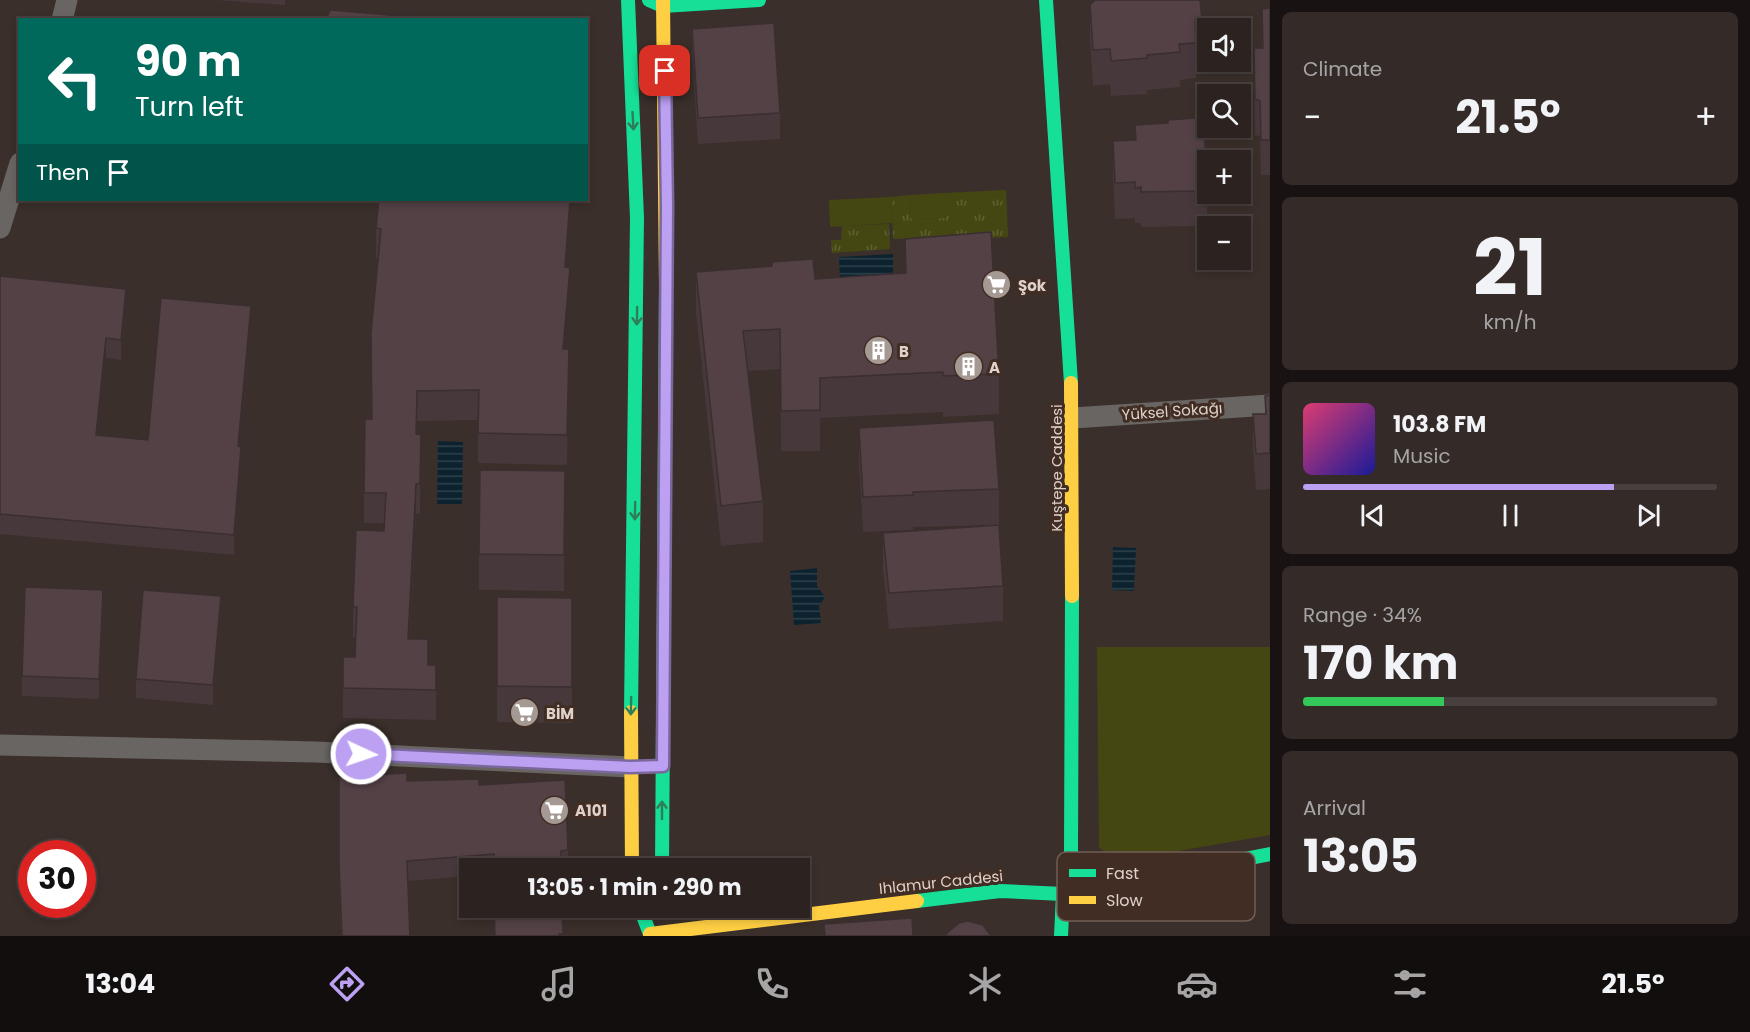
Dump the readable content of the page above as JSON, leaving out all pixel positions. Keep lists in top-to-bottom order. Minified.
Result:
{"streets":{"street":["Yüksel Sokağı","Kuştepe Caddesi","Ihlamur Caddesi"]},"crossings":[["Yüksel Sokağı","Kuştepe Caddesi"]],"places":{"supermarket":["Şok","BİM","A101"],"building":["B","A"]},"legend":["Fast","Slow"],"page":{"tile":["Climate",["21","km/h"],["Range · 34%","170 km"],["Arrival","13:05"]],"map_buttons":["+","−"],"turn":["90 m","Turn left"],"heat":["−","21.5°","+"],"then":"Then","song":["103.8 FM","Music"],"limit":"30","trip":"13:05 · 1 min · 290 m","tabs":["13:04","21.5°"]}}
